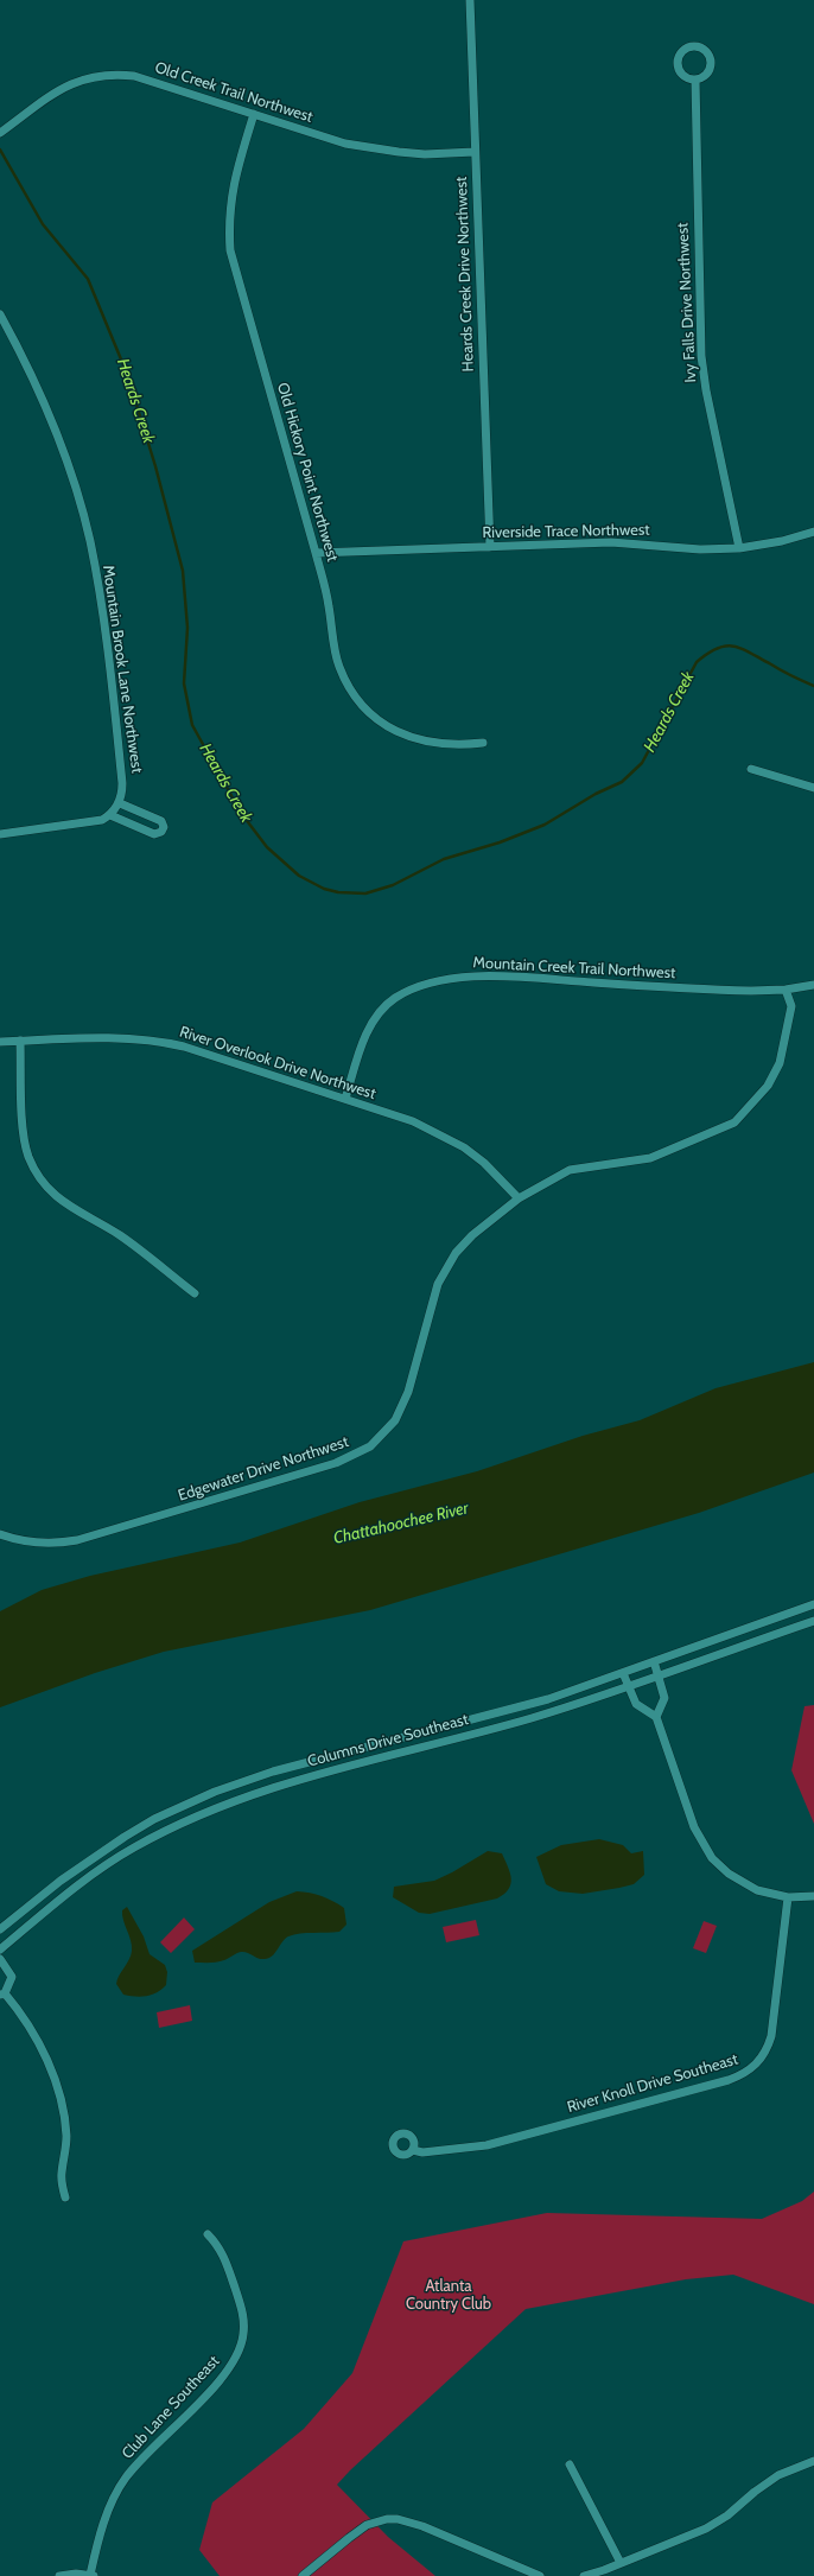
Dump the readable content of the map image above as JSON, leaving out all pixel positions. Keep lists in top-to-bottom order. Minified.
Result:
{"streets":{"street":["Old Creek Trail Northwest","Heards Creek Drive Northwest","Ivy Falls Drive Northwest","Old Hickory Point Northwest","Riverside Trace Northwest","Mountain Brook Lane Northwest","Mountain Creek Trail Northwest","River Overlook Drive Northwest","Edgewater Drive Northwest","Columns Drive Southeast","River Knoll Drive Southeast","Club Lane Southeast"]},"crossings":[["Old Creek Trail Northwest","Heards Creek Drive Northwest"],["Old Creek Trail Northwest","Old Hickory Point Northwest"],["Heards Creek Drive Northwest","Riverside Trace Northwest"],["Ivy Falls Drive Northwest","Riverside Trace Northwest"],["Old Hickory Point Northwest","Riverside Trace Northwest"],["Mountain Creek Trail Northwest","River Overlook Drive Northwest"],["Mountain Creek Trail Northwest","Edgewater Drive Northwest"],["River Overlook Drive Northwest","Edgewater Drive Northwest"]],"water":["Heards Creek","Chattahoochee River"],"parks":["Atlanta Country Club"]}
